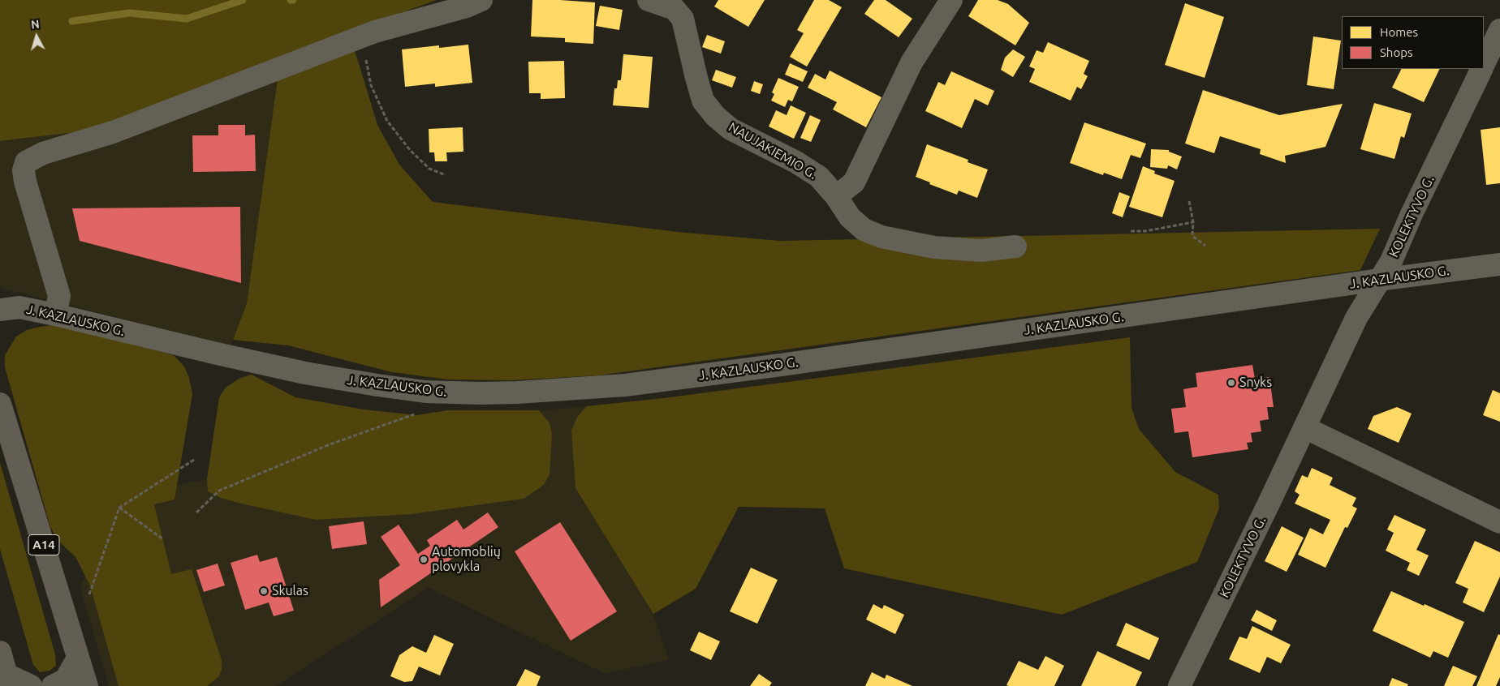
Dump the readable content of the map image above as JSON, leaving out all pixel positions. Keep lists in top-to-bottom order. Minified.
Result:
{"streets":{"highway":["A14"],"street":["NAUJAKIEMIO G.","KOLEKTYVO G.","J. KAZLAUSKO G."]},"crossings":[["KOLEKTYVO G.","J. KAZLAUSKO G."]],"places":["Snyks","Automoblių plovykla","Skulas"],"legend":["Homes","Shops"],"north":"top"}
